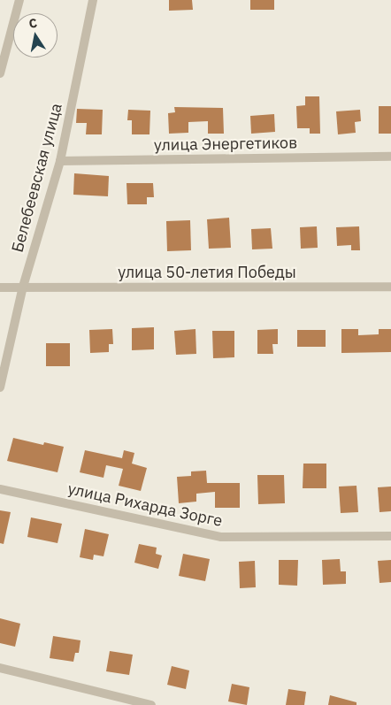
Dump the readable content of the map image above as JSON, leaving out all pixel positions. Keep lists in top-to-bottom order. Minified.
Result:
{"streets":{"street":["улица Энергетиков","Белебеевская улица","улица 50-летия Победы","улица Рихарда Зорге"]},"crossings":[["улица Энергетиков","Белебеевская улица"],["Белебеевская улица","улица 50-летия Победы"]],"north":"top"}
